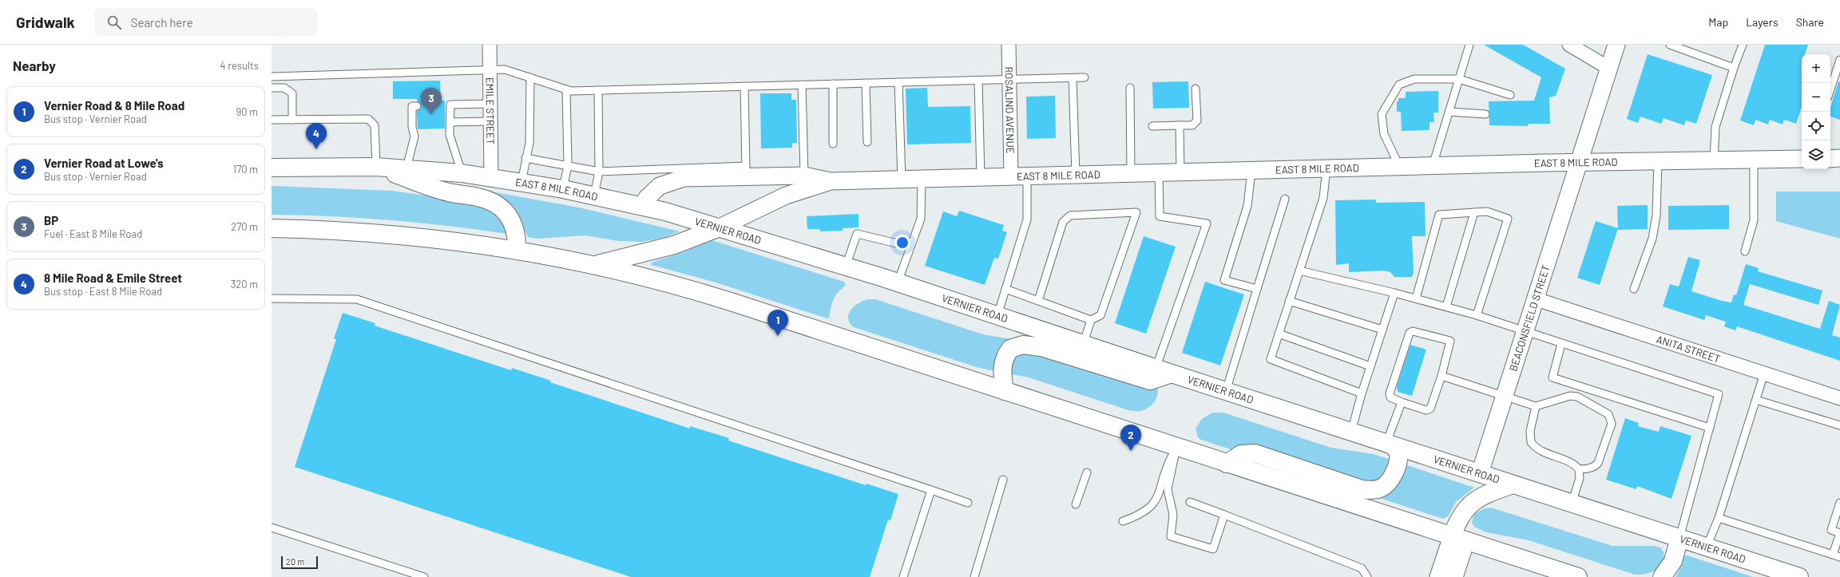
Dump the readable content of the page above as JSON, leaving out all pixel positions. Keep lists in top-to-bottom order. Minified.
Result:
{"streets":{"highway":["EAST 8 MILE ROAD","VERNIER ROAD"],"street":["ROSALIND AVENUE","EMILE STREET","BEACONSFIELD STREET","ANITA STREET"]},"crossings":[["ROSALIND AVENUE","EAST 8 MILE ROAD"],["EMILE STREET","EAST 8 MILE ROAD"],["EAST 8 MILE ROAD","VERNIER ROAD"],["EAST 8 MILE ROAD","BEACONSFIELD STREET"],["VERNIER ROAD","BEACONSFIELD STREET"],["BEACONSFIELD STREET","ANITA STREET"]],"scale_bar":"20 m","page":{"header":"Gridwalk","search":"Search here","nav":["Map","Layers","Share"],"heading":["Nearby","4 results"],"map_buttons":["+","−"],"list":[{"mark":"1","name":"Vernier Road & 8 Mile Road","note":"Bus stop · Vernier Road","value":"90 m"},{"mark":"2","name":"Vernier Road at Lowe's","note":"Bus stop · Vernier Road","value":"170 m"},{"mark":"3","name":"BP","note":"Fuel · East 8 Mile Road","value":"270 m"},{"mark":"4","name":"8 Mile Road & Emile Street","note":"Bus stop · East 8 Mile Road","value":"320 m"}],"pins":["3","4","1","2"],"scale":"20 m"}}
